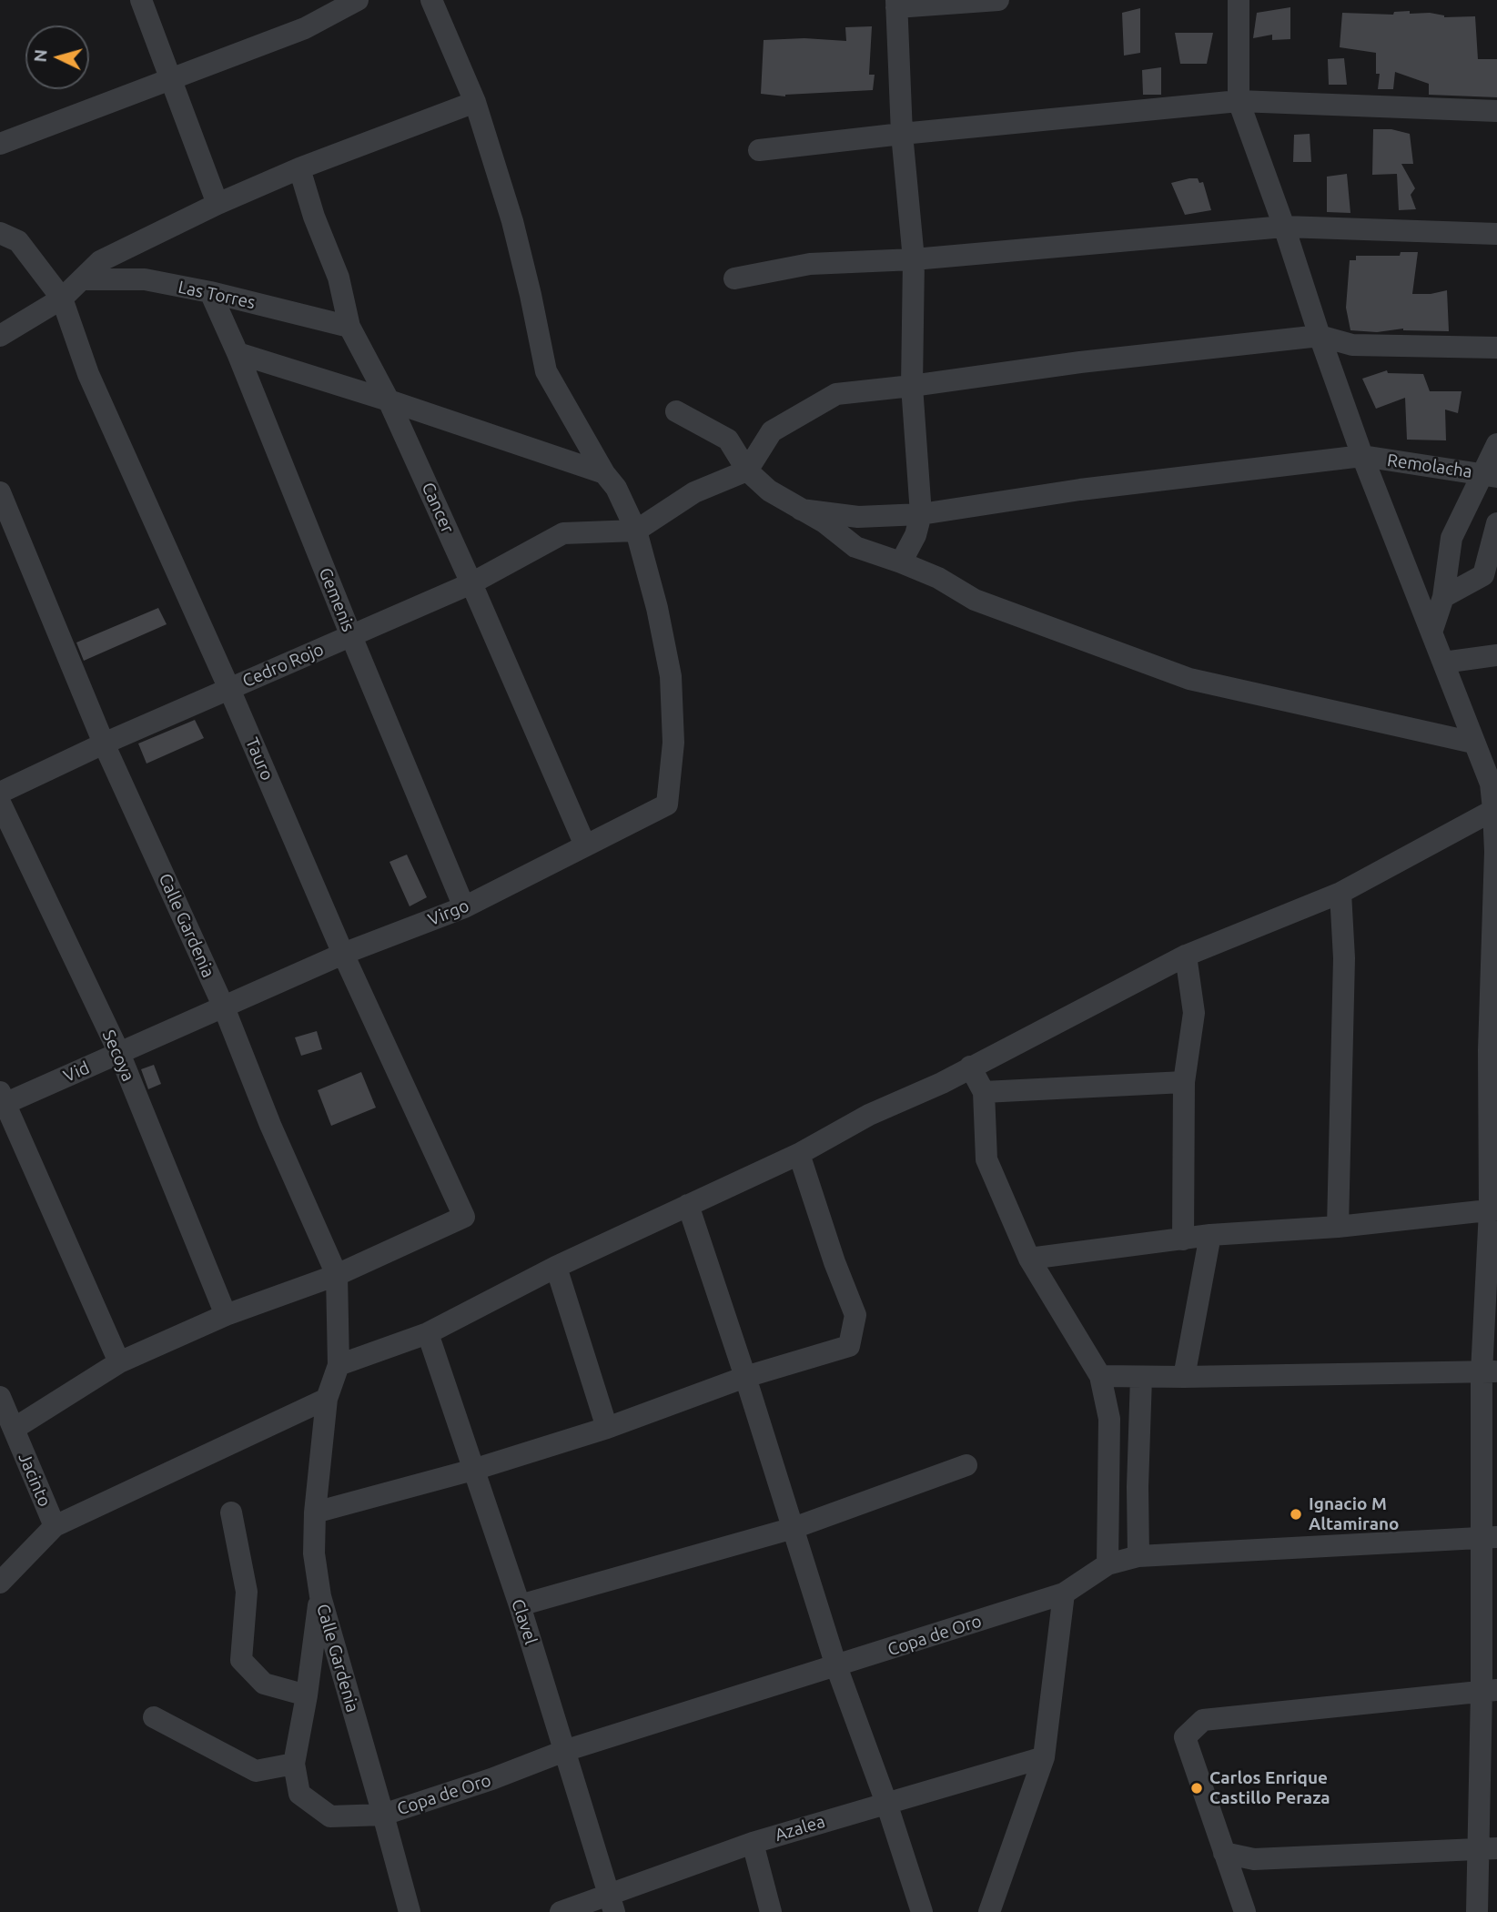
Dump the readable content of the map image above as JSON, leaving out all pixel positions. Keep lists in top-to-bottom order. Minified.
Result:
{"streets":{"street":["Las Torres","Remolacha","Cancer","Gemenis","Cedro Rojo","Tauro","Virgo","Calle Gardenia","Secoya","Vid","Jacinto","Clavel","Copa de Oro","Azalea"]},"crossings":[["Las Torres","Cancer"],["Las Torres","Gemenis"],["Cancer","Cedro Rojo"],["Cancer","Virgo"],["Gemenis","Cedro Rojo"],["Gemenis","Virgo"],["Cedro Rojo","Tauro"],["Cedro Rojo","Virgo"],["Cedro Rojo","Calle Gardenia"],["Tauro","Virgo"],["Tauro","Calle Gardenia"],["Virgo","Calle Gardenia"],["Virgo","Vid"],["Calle Gardenia","Vid"],["Calle Gardenia","Copa de Oro"],["Secoya","Vid"],["Clavel","Copa de Oro"],["Clavel","Azalea"]],"places":["Ignacio M Altamirano","Carlos Enrique Castillo Peraza"],"north":"left"}
